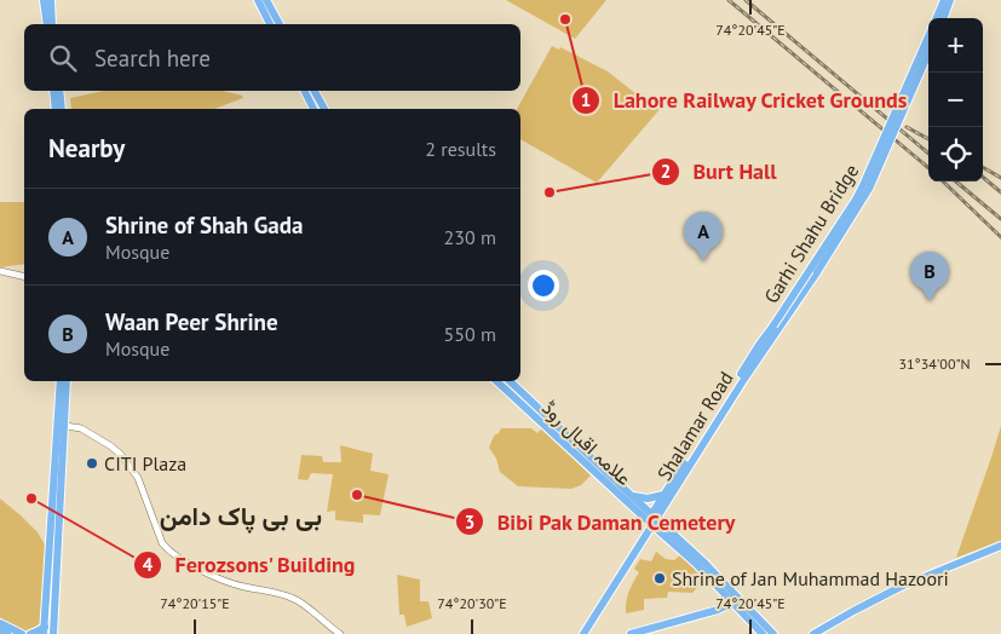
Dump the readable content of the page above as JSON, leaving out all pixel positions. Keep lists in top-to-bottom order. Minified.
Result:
{"streets":{"main road":["Garhi Shahu Bridge","Shalamar Road","علامہ اقبال روڈ"]},"crossings":[["Garhi Shahu Bridge","Shalamar Road"],["Shalamar Road","علامہ اقبال روڈ"]],"districts":["بی بی پاک دامن"],"places":["Lahore Railway Cricket Grounds","Burt Hall","CITI Plaza","Bibi Pak Daman Cemetery","Ferozsons' Building","Shrine of Jan Muhammad Hazoori"],"page":{"map_buttons":["+","−"],"search":"Search here","heading":["Nearby","2 results"],"list":[{"mark":"A","name":"Shrine of Shah Gada","note":"Mosque","value":"230 m"},{"mark":"B","name":"Waan Peer Shrine","note":"Mosque","value":"550 m"}],"pins":["A","B"]},"coordinates":["74°20'45\"E","31°34'00\"N","74°20'15\"E","74°20'30\"E"]}
